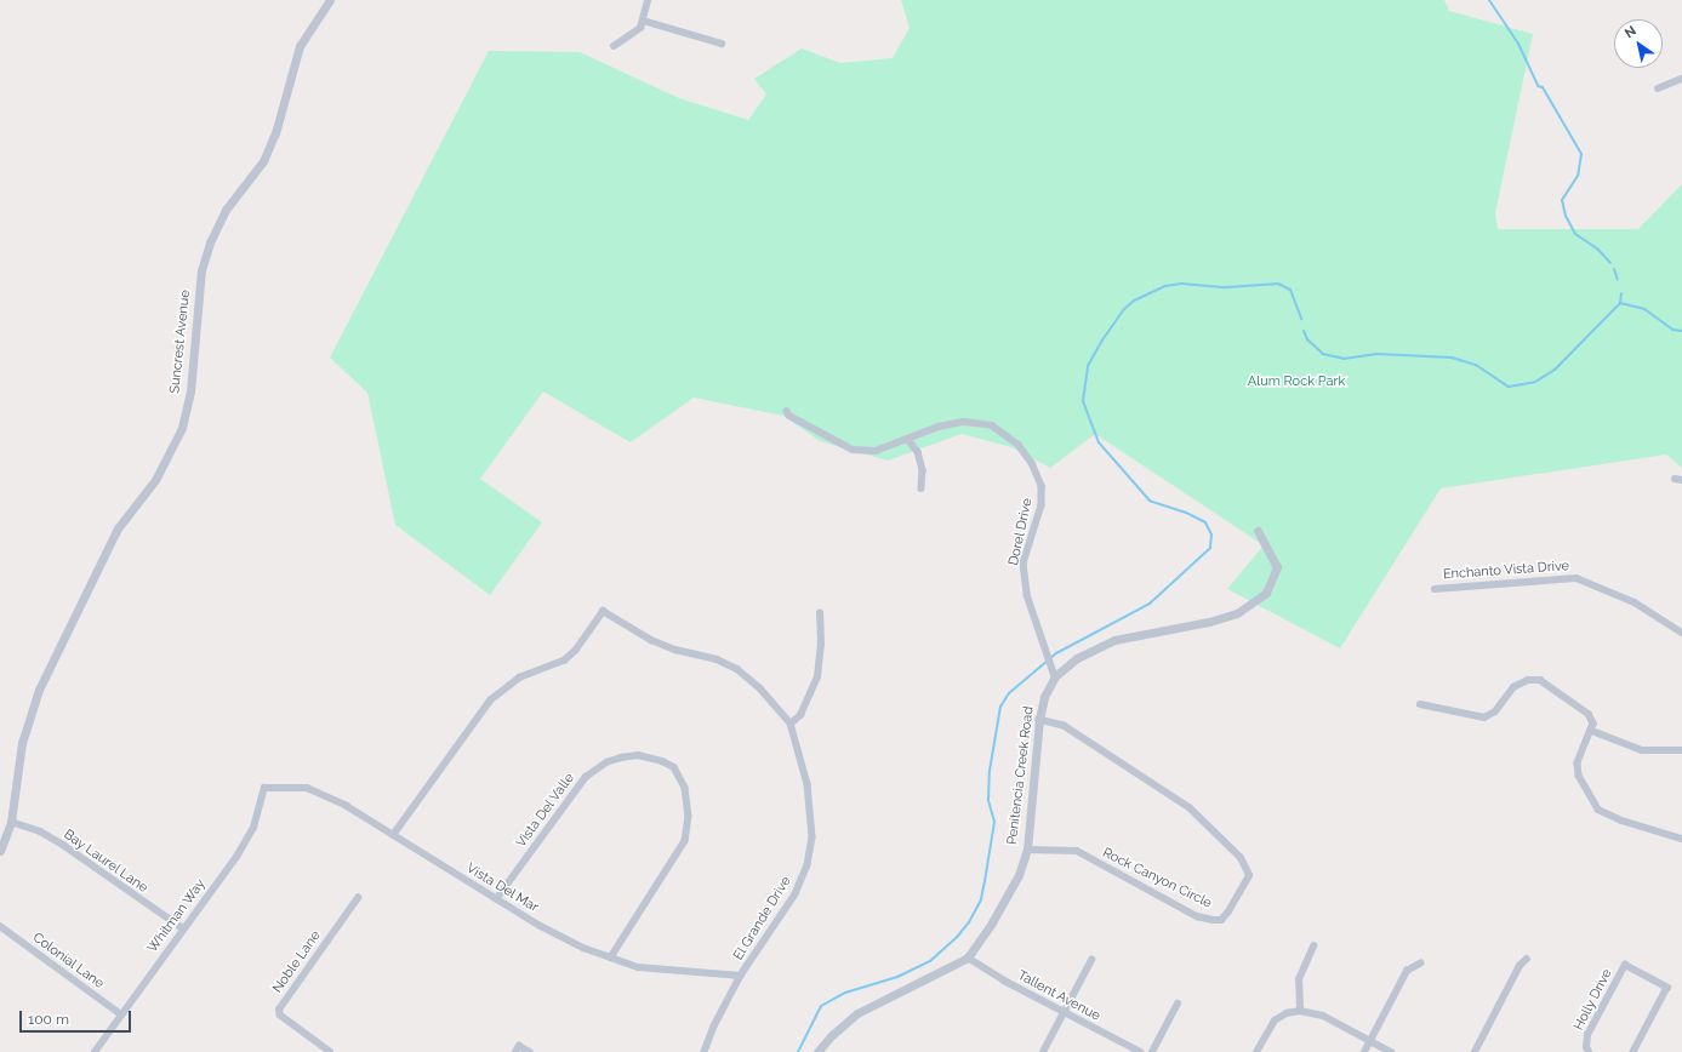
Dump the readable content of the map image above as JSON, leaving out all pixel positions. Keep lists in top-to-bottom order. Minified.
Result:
{"streets":{"street":["Suncrest Avenue","Dorel Drive","Enchanto Vista Drive","Penitencia Creek Road","Vista Del Valle","Bay Laurel Lane","Rock Canyon Circle","Vista Del Mar","Whitman Way","El Grande Drive","Colonial Lane","Noble Lane","Tallent Avenue","Holly Drive"]},"crossings":[["Suncrest Avenue","Bay Laurel Lane"],["Dorel Drive","Penitencia Creek Road"],["Penitencia Creek Road","Rock Canyon Circle"],["Penitencia Creek Road","Tallent Avenue"],["Vista Del Valle","Vista Del Mar"],["Bay Laurel Lane","Whitman Way"],["Vista Del Mar","Whitman Way"],["Vista Del Mar","El Grande Drive"],["Whitman Way","Colonial Lane"]],"parks":["Alum Rock Park"],"scale_bar":"100 m","north":"top left"}
